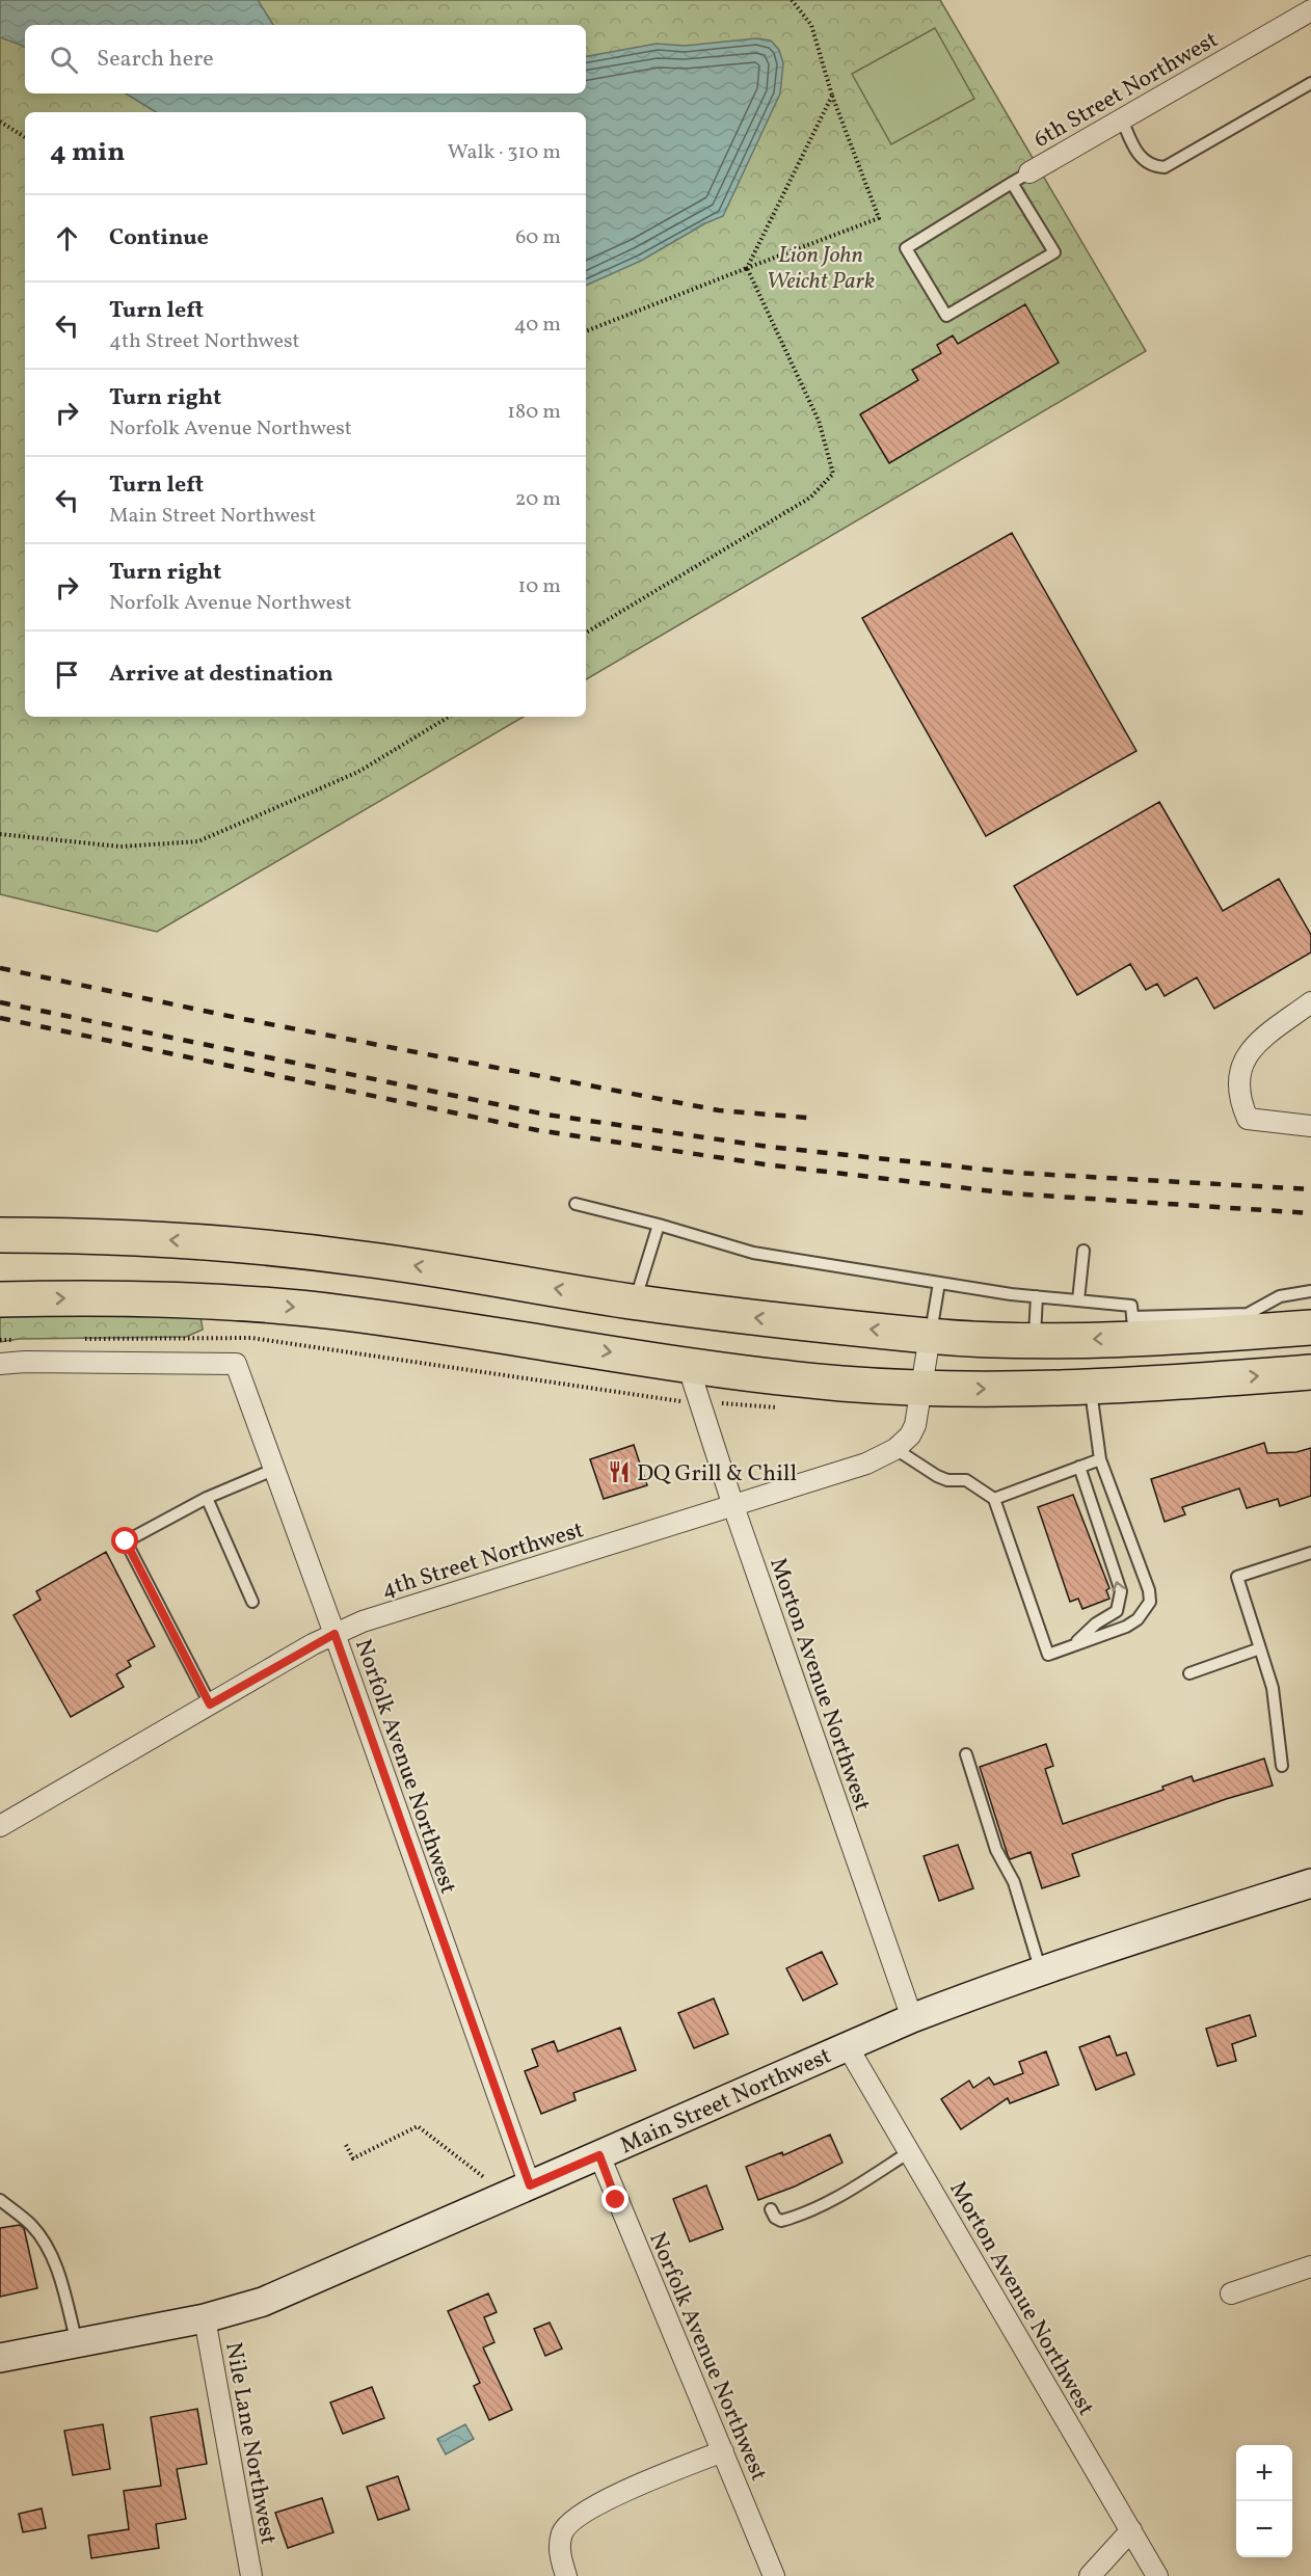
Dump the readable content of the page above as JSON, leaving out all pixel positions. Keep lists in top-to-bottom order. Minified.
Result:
{"streets":{"street":["6th Street Northwest","4th Street Northwest","Morton Avenue Northwest","Norfolk Avenue Northwest","Main Street Northwest","Nile Lane Northwest"]},"crossings":[["4th Street Northwest","Morton Avenue Northwest"],["4th Street Northwest","Norfolk Avenue Northwest"],["Morton Avenue Northwest","Main Street Northwest"],["Norfolk Avenue Northwest","Main Street Northwest"],["Main Street Northwest","Nile Lane Northwest"]],"parks":["Lion John Weicht Park"],"places":{"restaurant":["DQ Grill & Chill"]},"page":{"search":"Search here","heading":["4 min","Walk · 310 m"],"list":[["Continue","60 m"],["Turn left","4th Street Northwest","40 m"],["Turn right","Norfolk Avenue Northwest","180 m"],["Turn left","Main Street Northwest","20 m"],["Turn right","Norfolk Avenue Northwest","10 m"],"Arrive at destination"],"map_buttons":["+","−"]}}
